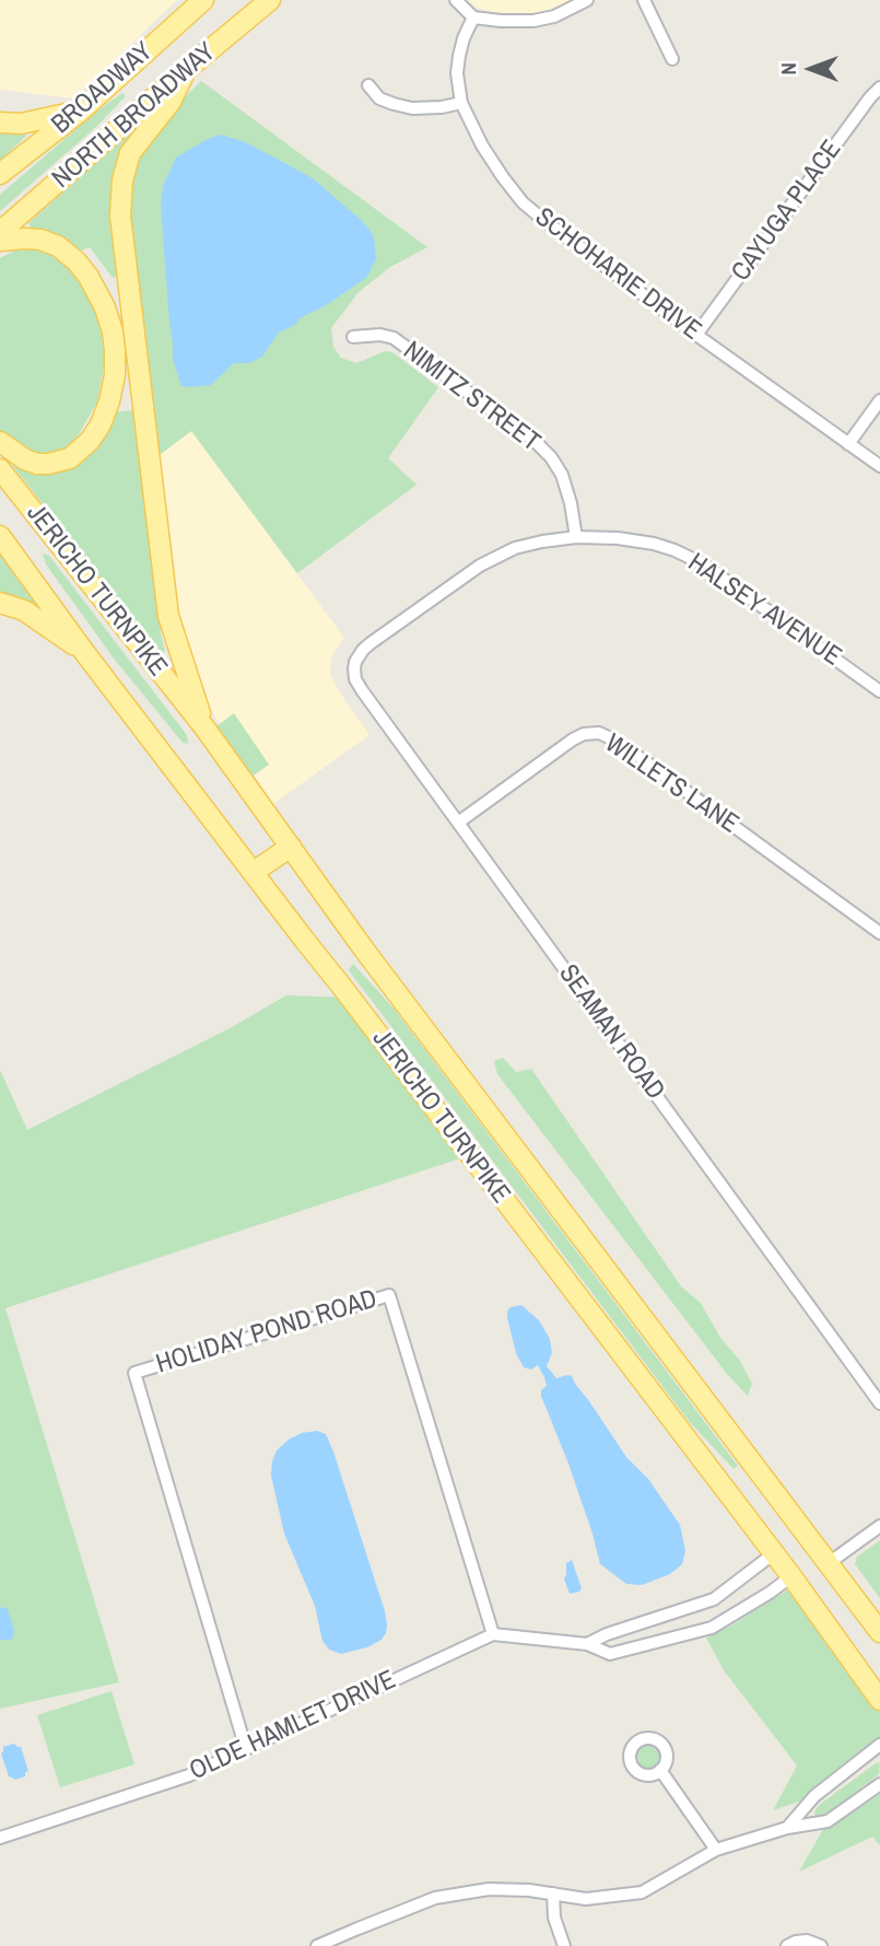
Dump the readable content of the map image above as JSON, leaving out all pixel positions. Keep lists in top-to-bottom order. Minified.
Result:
{"streets":{"main road":["BROADWAY","NORTH BROADWAY","JERICHO TURNPIKE"],"street":["CAYUGA PLACE","SCHOHARIE DRIVE","NIMITZ STREET","HALSEY AVENUE","WILLETS LANE","SEAMAN ROAD","HOLIDAY POND ROAD","OLDE HAMLET DRIVE"]},"crossings":[["CAYUGA PLACE","SCHOHARIE DRIVE"],["NIMITZ STREET","HALSEY AVENUE"],["HALSEY AVENUE","SEAMAN ROAD"],["WILLETS LANE","SEAMAN ROAD"],["HOLIDAY POND ROAD","OLDE HAMLET DRIVE"]],"north":"left"}
